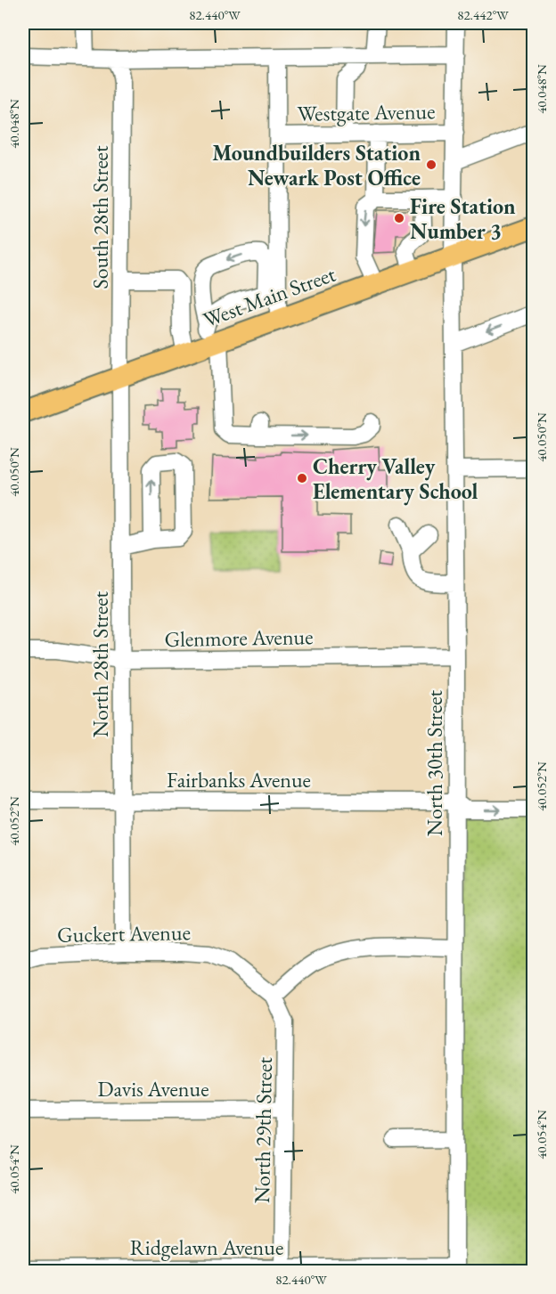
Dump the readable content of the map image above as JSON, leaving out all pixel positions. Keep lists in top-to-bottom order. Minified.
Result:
{"streets":{"main road":["West Main Street"],"street":["Westgate Avenue","South 28th Street","Glenmore Avenue","North 28th Street","North 30th Street","Fairbanks Avenue","Guckert Avenue","Davis Avenue","North 29th Street","Ridgelawn Avenue"]},"crossings":[["Westgate Avenue","North 30th Street"],["South 28th Street","West Main Street"],["South 28th Street","North 28th Street"],["West Main Street","North 28th Street"],["West Main Street","North 30th Street"],["Glenmore Avenue","North 28th Street"],["Glenmore Avenue","North 30th Street"],["North 28th Street","Fairbanks Avenue"],["North 28th Street","Guckert Avenue"],["North 30th Street","Fairbanks Avenue"],["North 30th Street","Ridgelawn Avenue"],["Guckert Avenue","North 29th Street"],["Davis Avenue","North 29th Street"],["North 29th Street","Ridgelawn Avenue"]],"places":["Moundbuilders Station Newark Post Office","Fire Station Number 3","Cherry Valley Elementary School"],"coordinates":["82.440°W","82.442°W","40.048°N","40.050°N","40.052°N","40.054°N"]}
